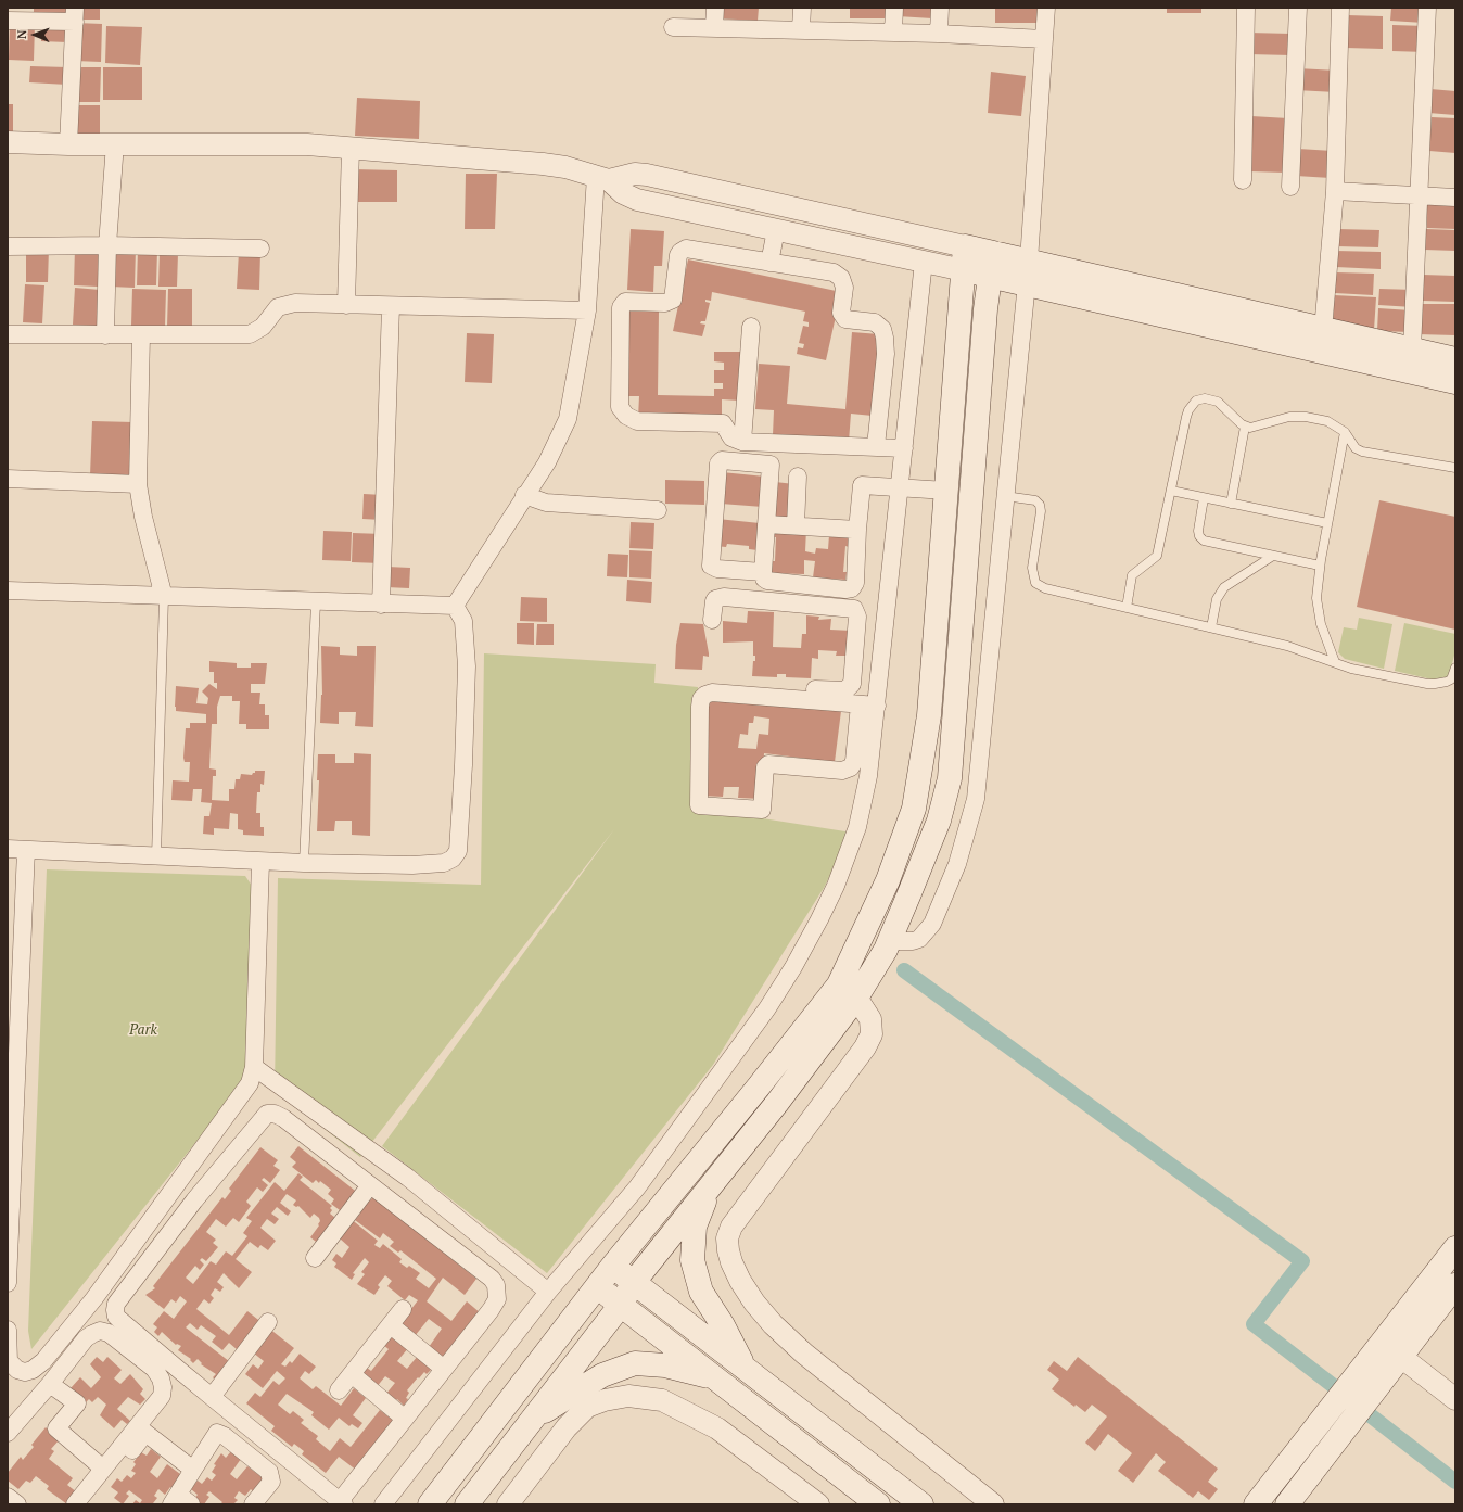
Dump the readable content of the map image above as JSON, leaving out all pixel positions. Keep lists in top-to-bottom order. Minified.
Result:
{"parks":["Park"],"north":"left"}
